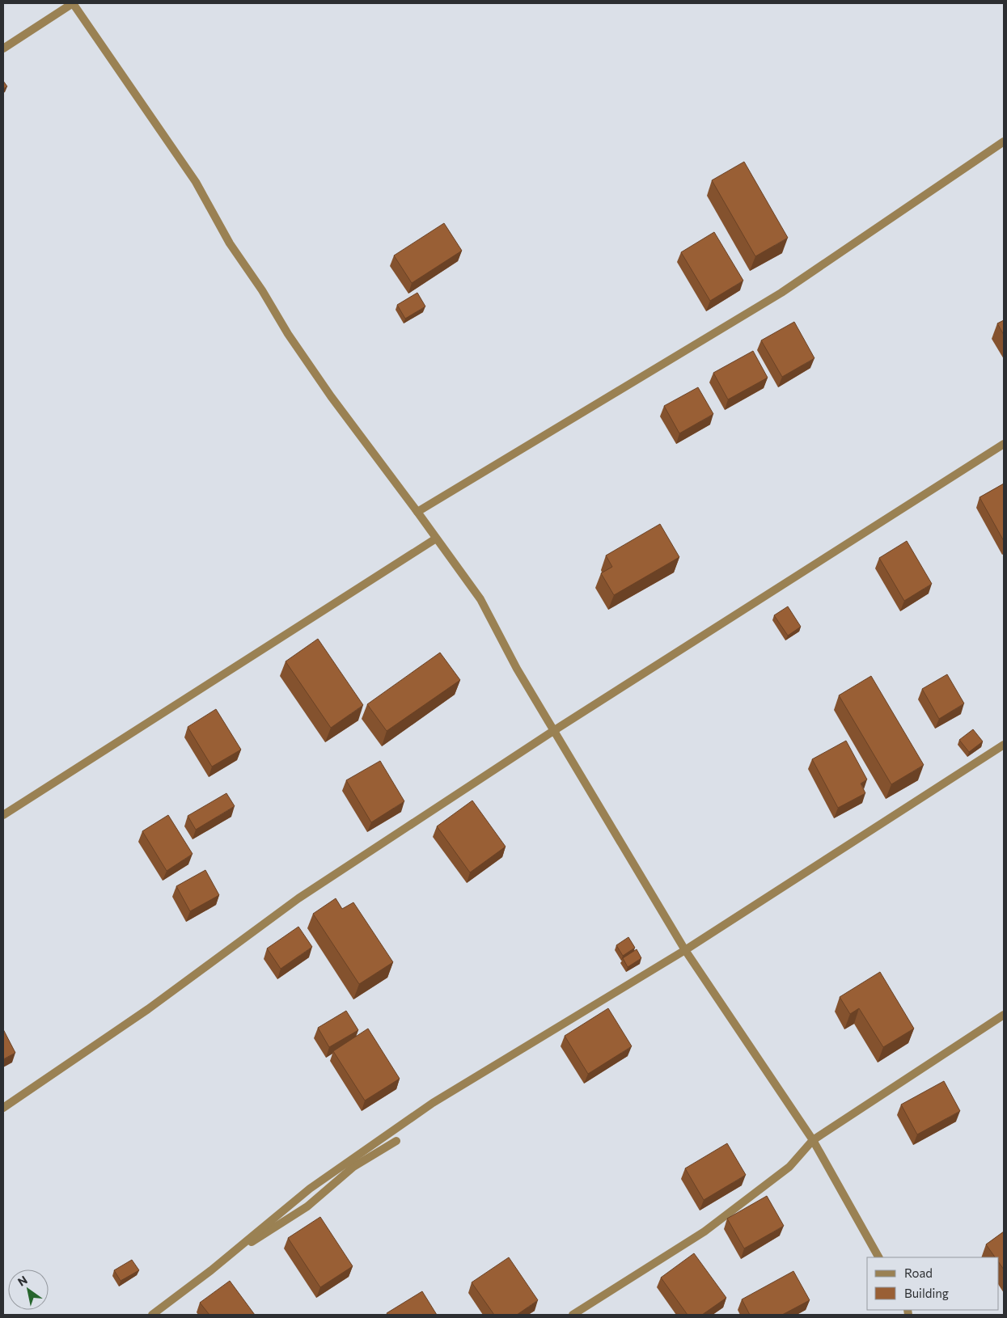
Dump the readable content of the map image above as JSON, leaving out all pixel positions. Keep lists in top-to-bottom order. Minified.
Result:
{"legend":["Road","Building"],"north":"top left"}
